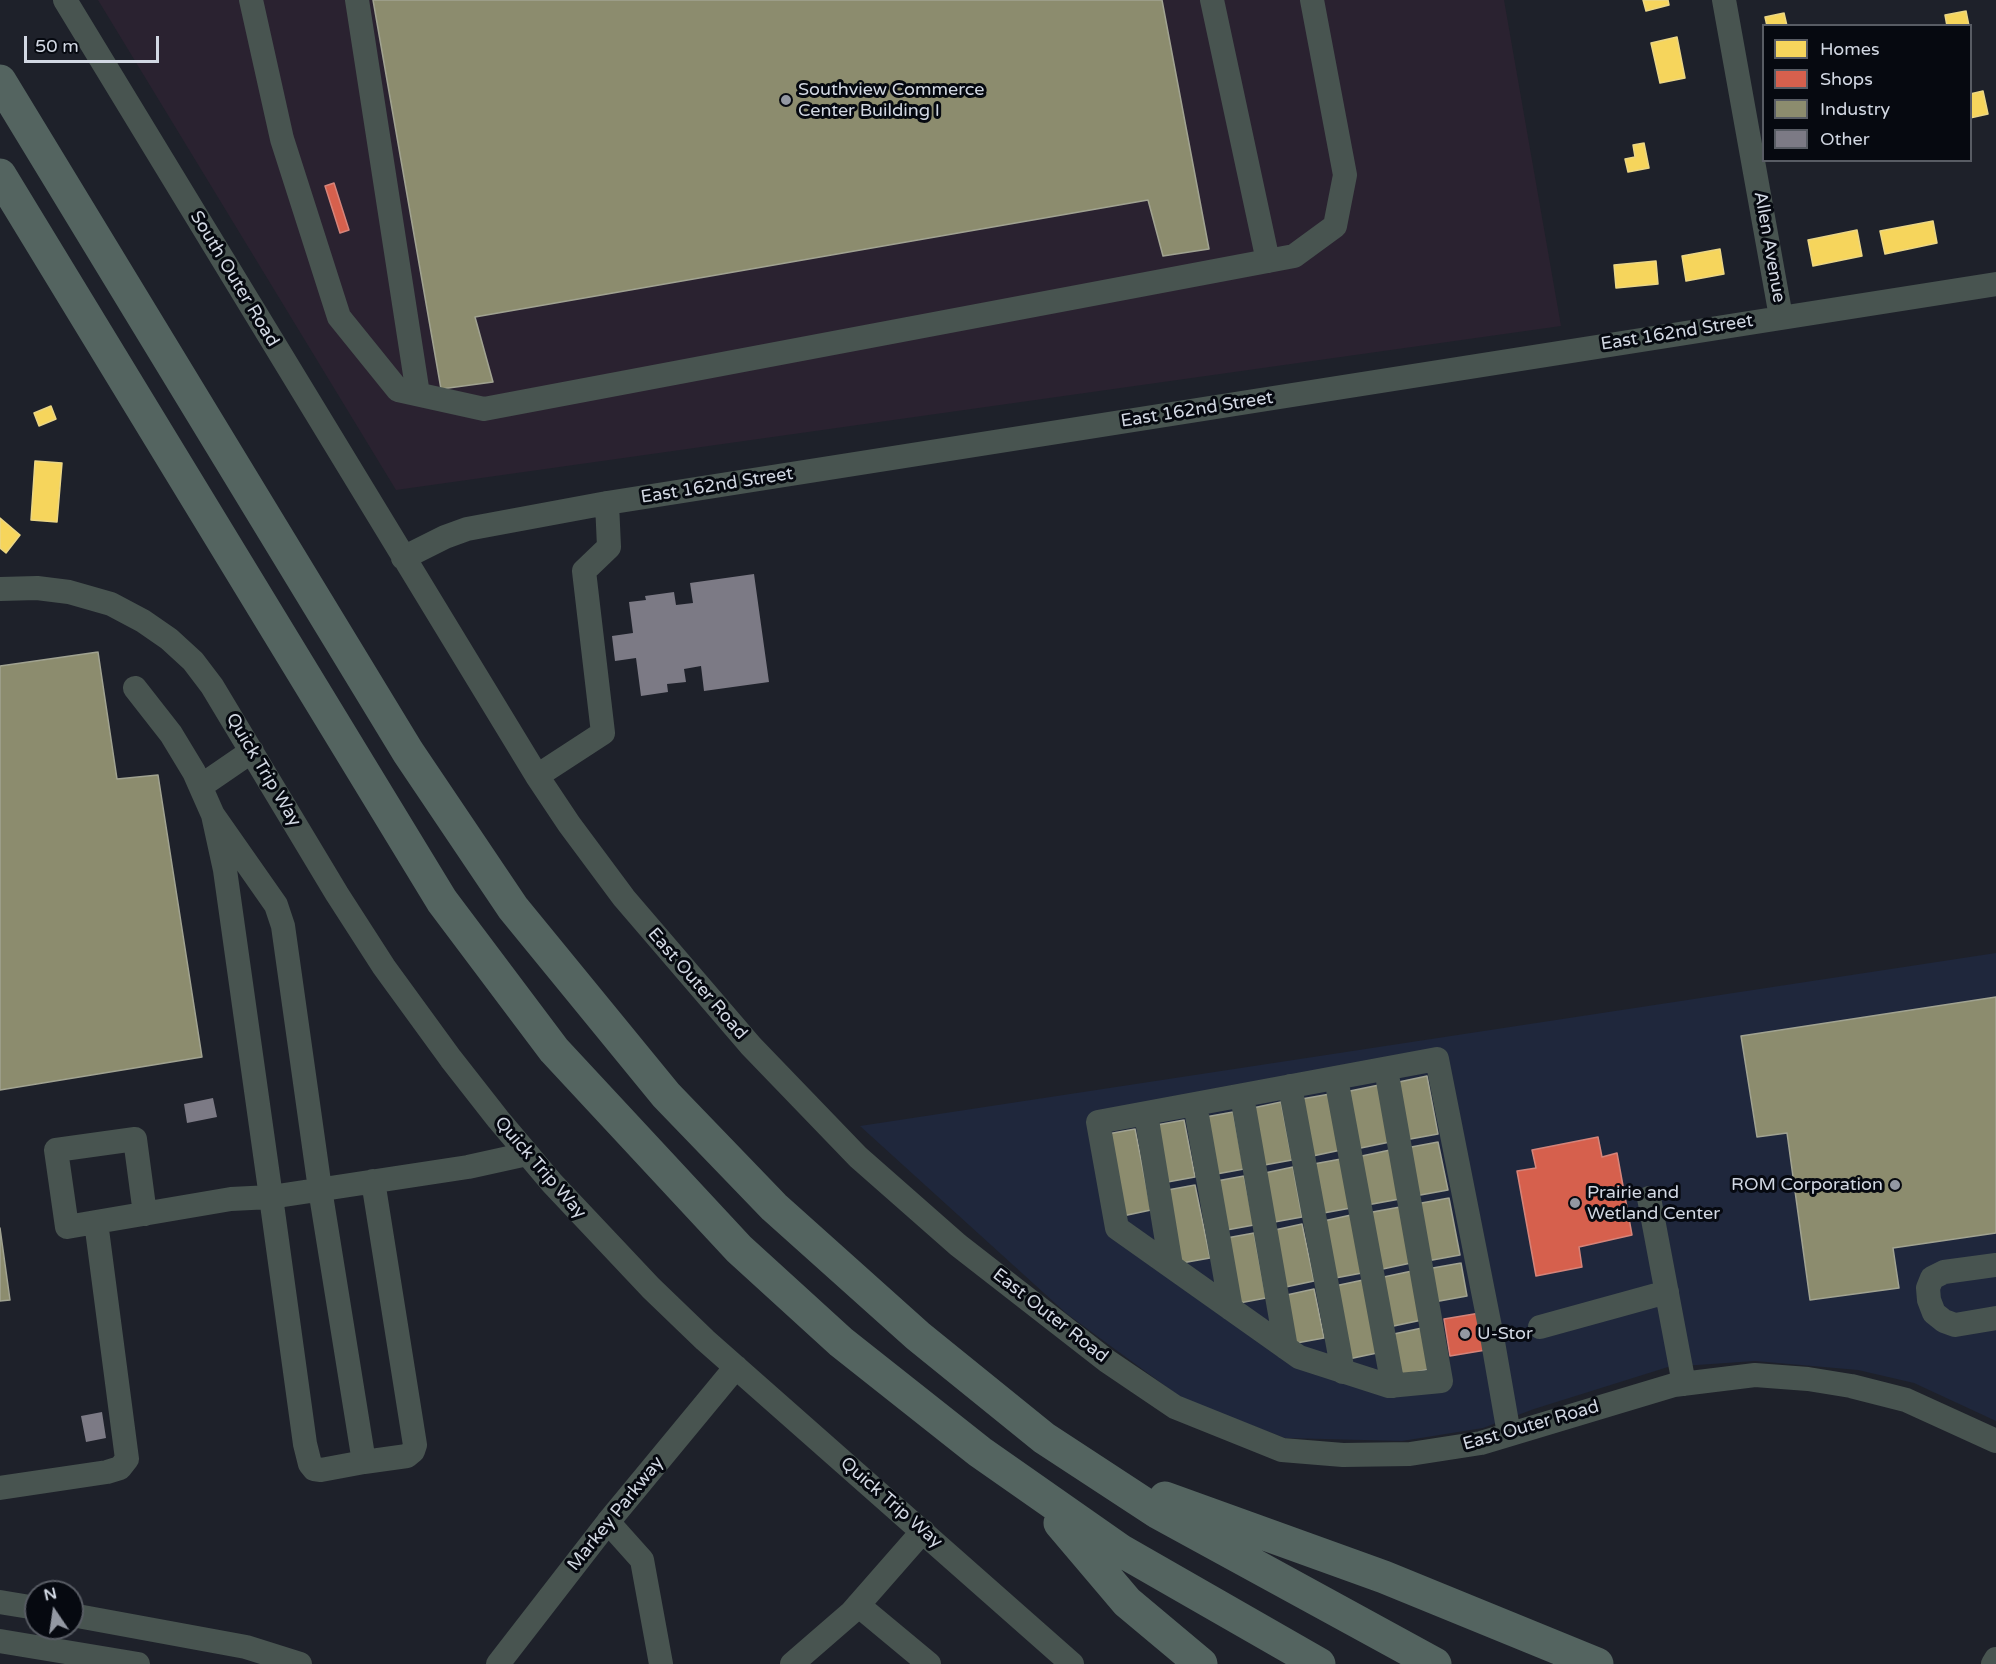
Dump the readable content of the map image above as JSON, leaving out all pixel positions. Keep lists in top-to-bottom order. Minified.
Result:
{"streets":{"street":["Allen Avenue","South Outer Road","East 162nd Street","Quick Trip Way","East Outer Road","Markey Parkway"]},"crossings":[["Allen Avenue","East 162nd Street"],["South Outer Road","East 162nd Street"],["South Outer Road","East Outer Road"],["East 162nd Street","East Outer Road"],["Quick Trip Way","Markey Parkway"]],"places":["Southview Commerce Center Building I","ROM Corporation","Prairie and Wetland Center","U-Stor"],"legend":["Homes","Shops","Industry","Other"],"scale_bar":"50 m","north":"top"}
